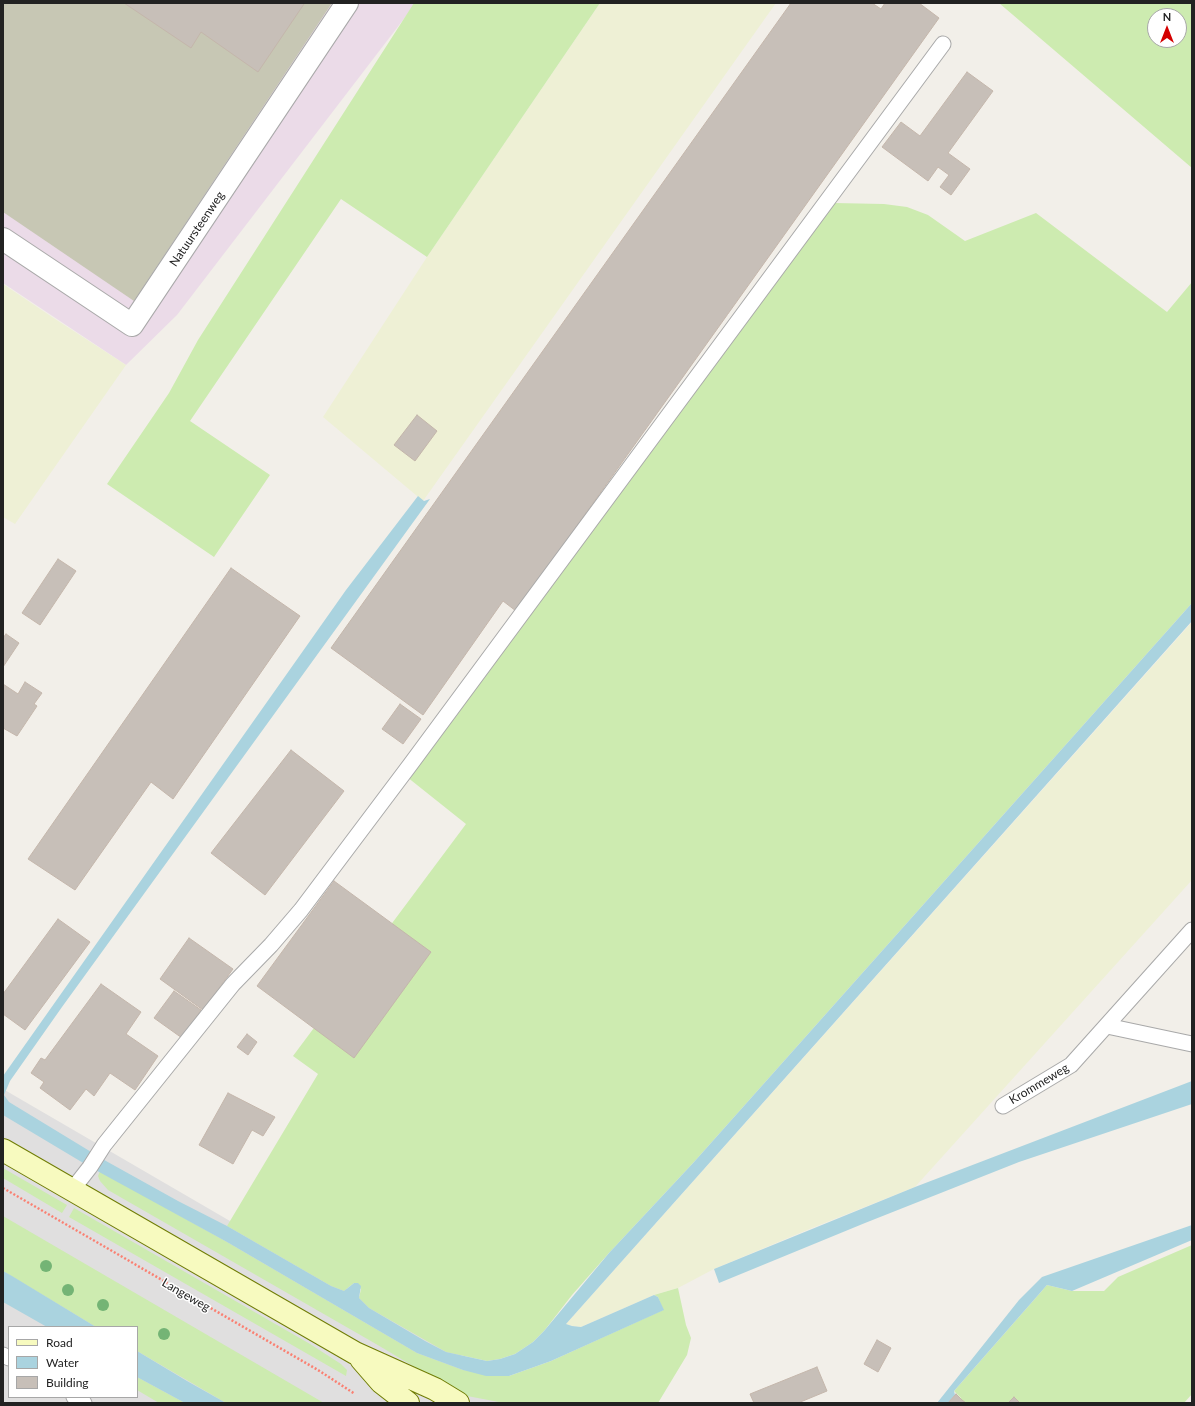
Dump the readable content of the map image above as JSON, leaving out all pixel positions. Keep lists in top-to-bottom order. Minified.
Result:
{"streets":{"street":["Natuursteenweg"],"lane":["Krommeweg"],"path":["Langeweg"]},"legend":["Road","Water","Building"],"north":"top"}
